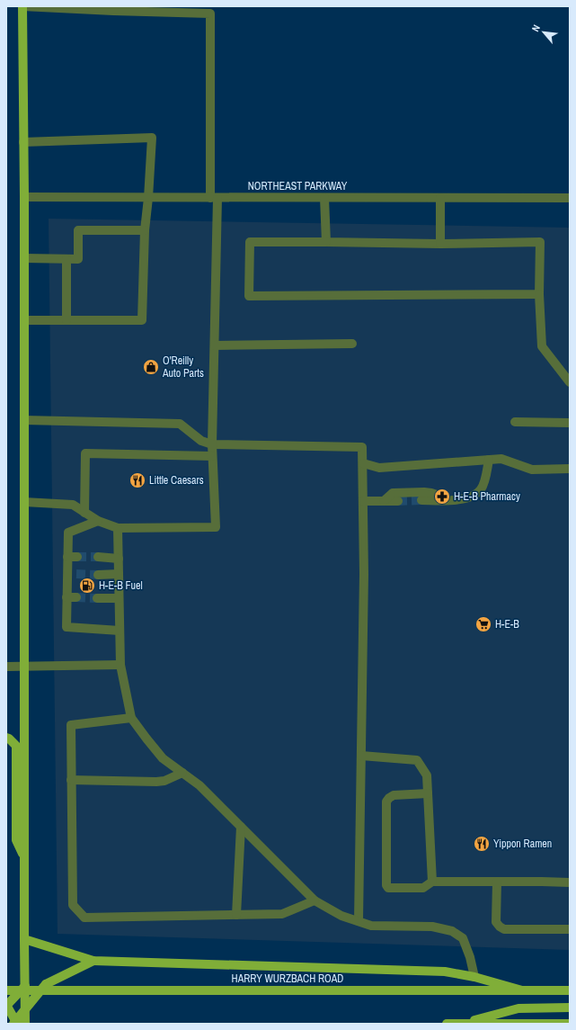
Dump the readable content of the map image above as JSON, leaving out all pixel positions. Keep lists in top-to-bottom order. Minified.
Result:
{"streets":{"main road":["HARRY WURZBACH ROAD"],"street":["NORTHEAST PARKWAY"]},"places":{"shop":["O'Reilly Auto Parts"],"restaurant":["Little Caesars","Yippon Ramen"],"pharmacy":["H-E-B Pharmacy"],"fuel station":["H-E-B Fuel"],"supermarket":["H-E-B"]},"north":"top left"}
